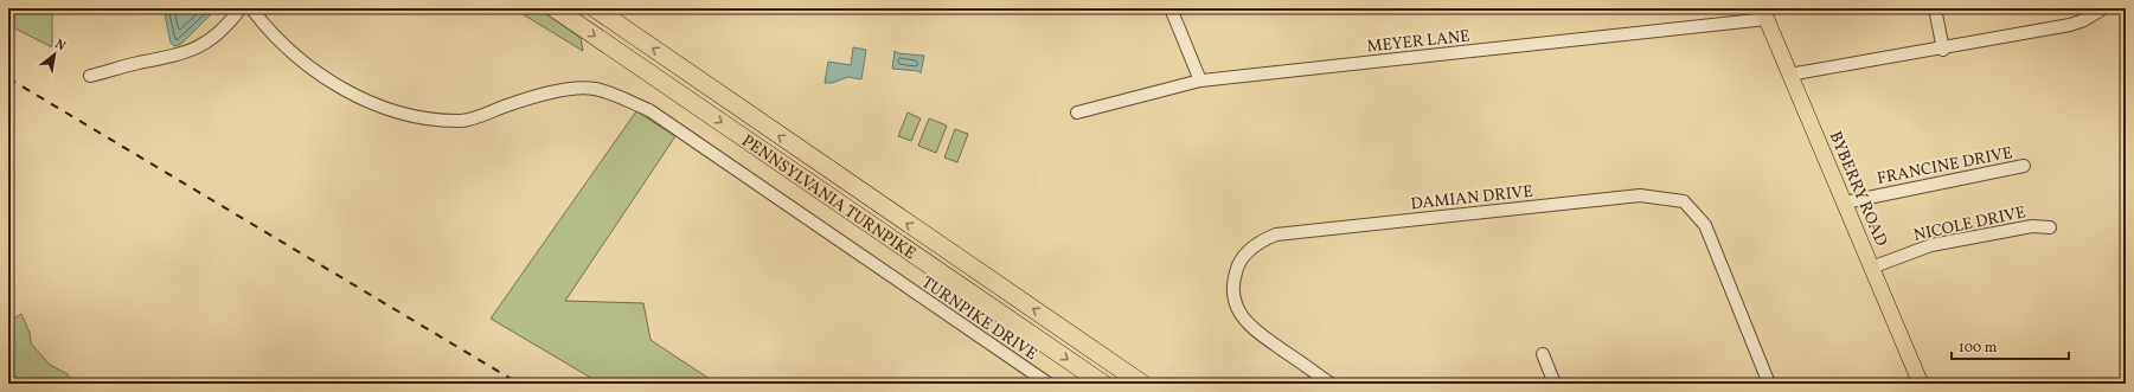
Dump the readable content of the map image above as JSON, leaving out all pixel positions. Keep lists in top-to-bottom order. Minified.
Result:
{"streets":{"highway":["PENNSYLVANIA TURNPIKE"],"main road":["BYBERRY ROAD"],"street":["MEYER LANE","FRANCINE DRIVE","DAMIAN DRIVE","NICOLE DRIVE","TURNPIKE DRIVE"]},"crossings":[["MEYER LANE","BYBERRY ROAD"],["FRANCINE DRIVE","BYBERRY ROAD"],["BYBERRY ROAD","NICOLE DRIVE"]],"scale_bar":"100 m","north":"top right"}
